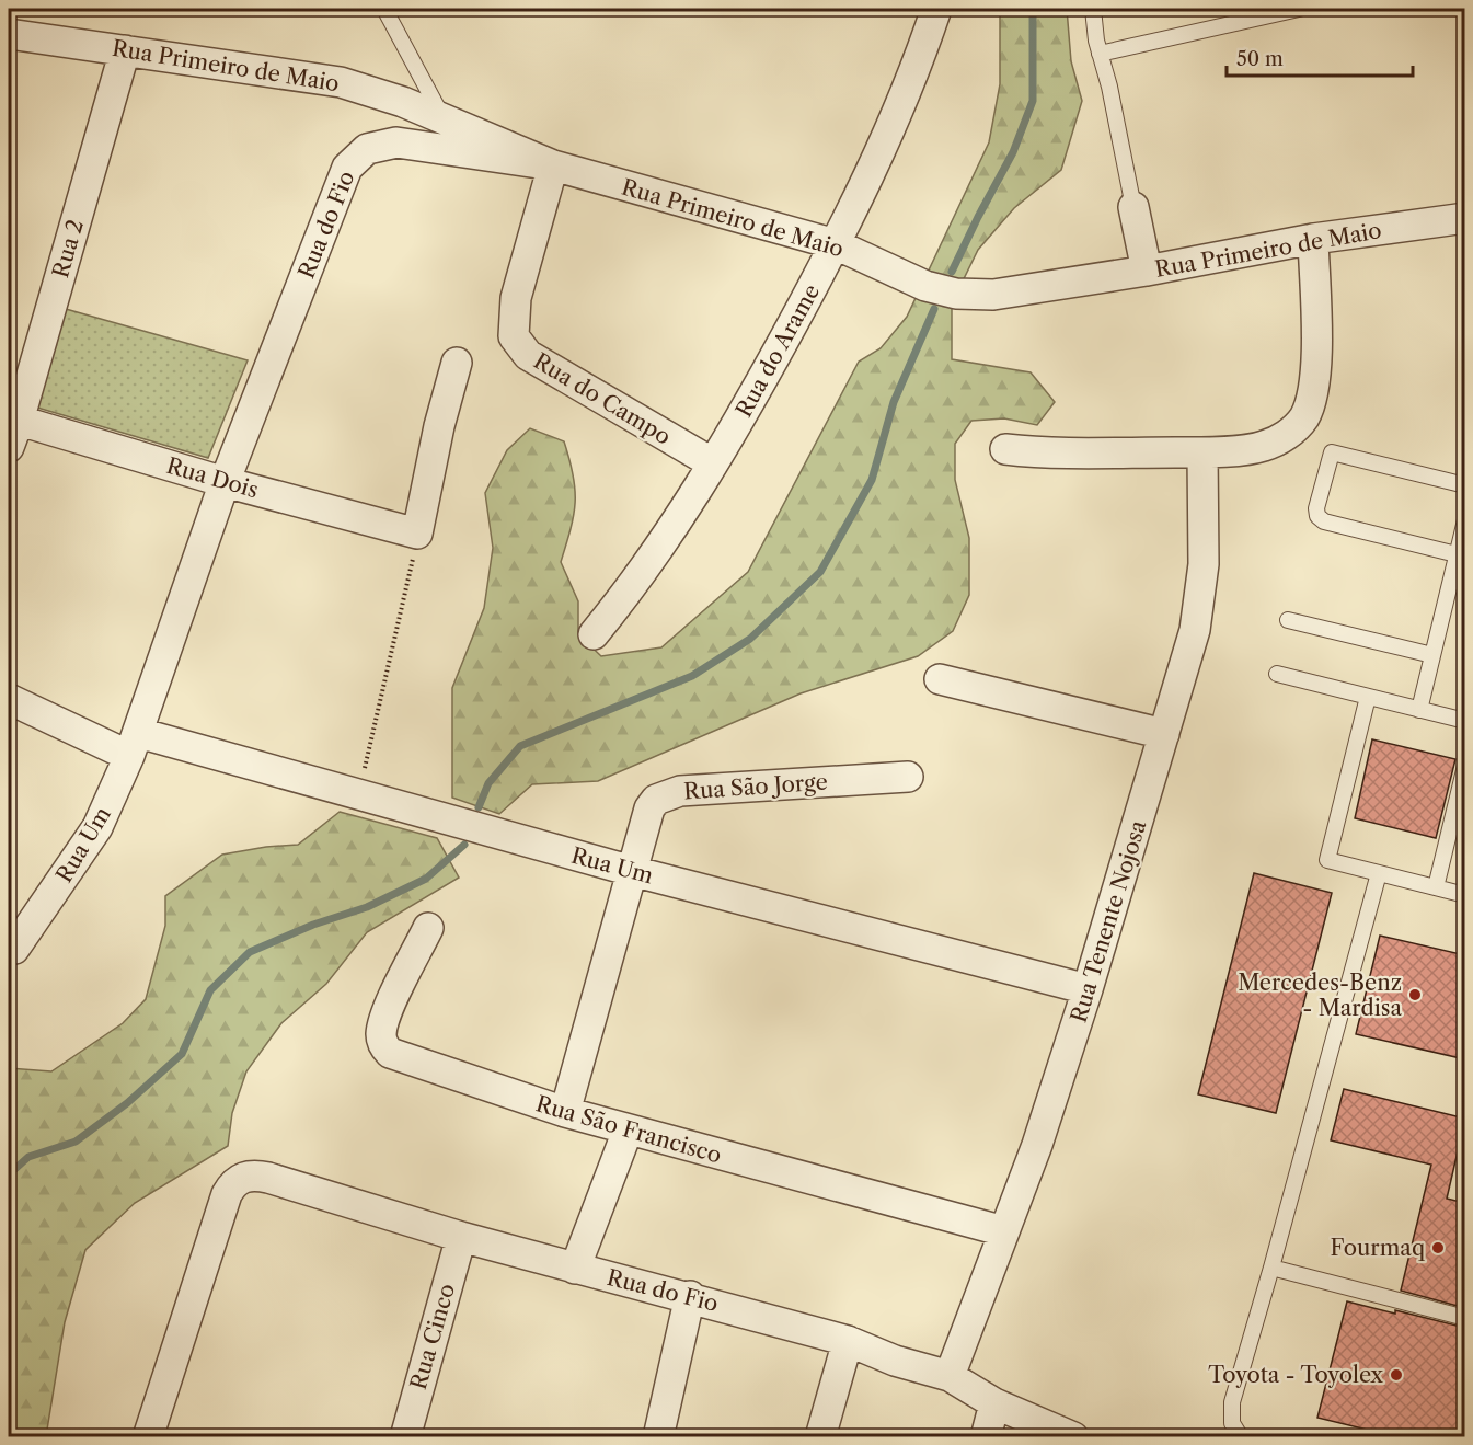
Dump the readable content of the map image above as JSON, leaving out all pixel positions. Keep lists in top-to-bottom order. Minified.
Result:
{"streets":{"street":["Rua Primeiro de Maio","Rua do Fio","Rua 2","Rua do Arame","Rua do Campo","Rua Dois","Rua São Jorge","Rua Um","Rua Tenente Nojosa","Rua São Francisco","Rua Cinco"]},"crossings":[["Rua Primeiro de Maio","Rua do Fio"],["Rua Primeiro de Maio","Rua 2"],["Rua Primeiro de Maio","Rua do Arame"],["Rua Primeiro de Maio","Rua do Campo"],["Rua do Fio","Rua do Campo"],["Rua do Fio","Rua Dois"],["Rua do Fio","Rua Um"],["Rua do Fio","Rua Tenente Nojosa"],["Rua do Fio","Rua Cinco"],["Rua 2","Rua Dois"],["Rua do Arame","Rua do Campo"],["Rua Dois","Rua Um"],["Rua São Jorge","Rua Um"],["Rua São Jorge","Rua São Francisco"],["Rua Um","Rua Tenente Nojosa"],["Rua Tenente Nojosa","Rua São Francisco"]],"places":["Mercedes-Benz - Mardisa","Fourmaq","Toyota - Toyolex"],"scale_bar":"50 m"}
